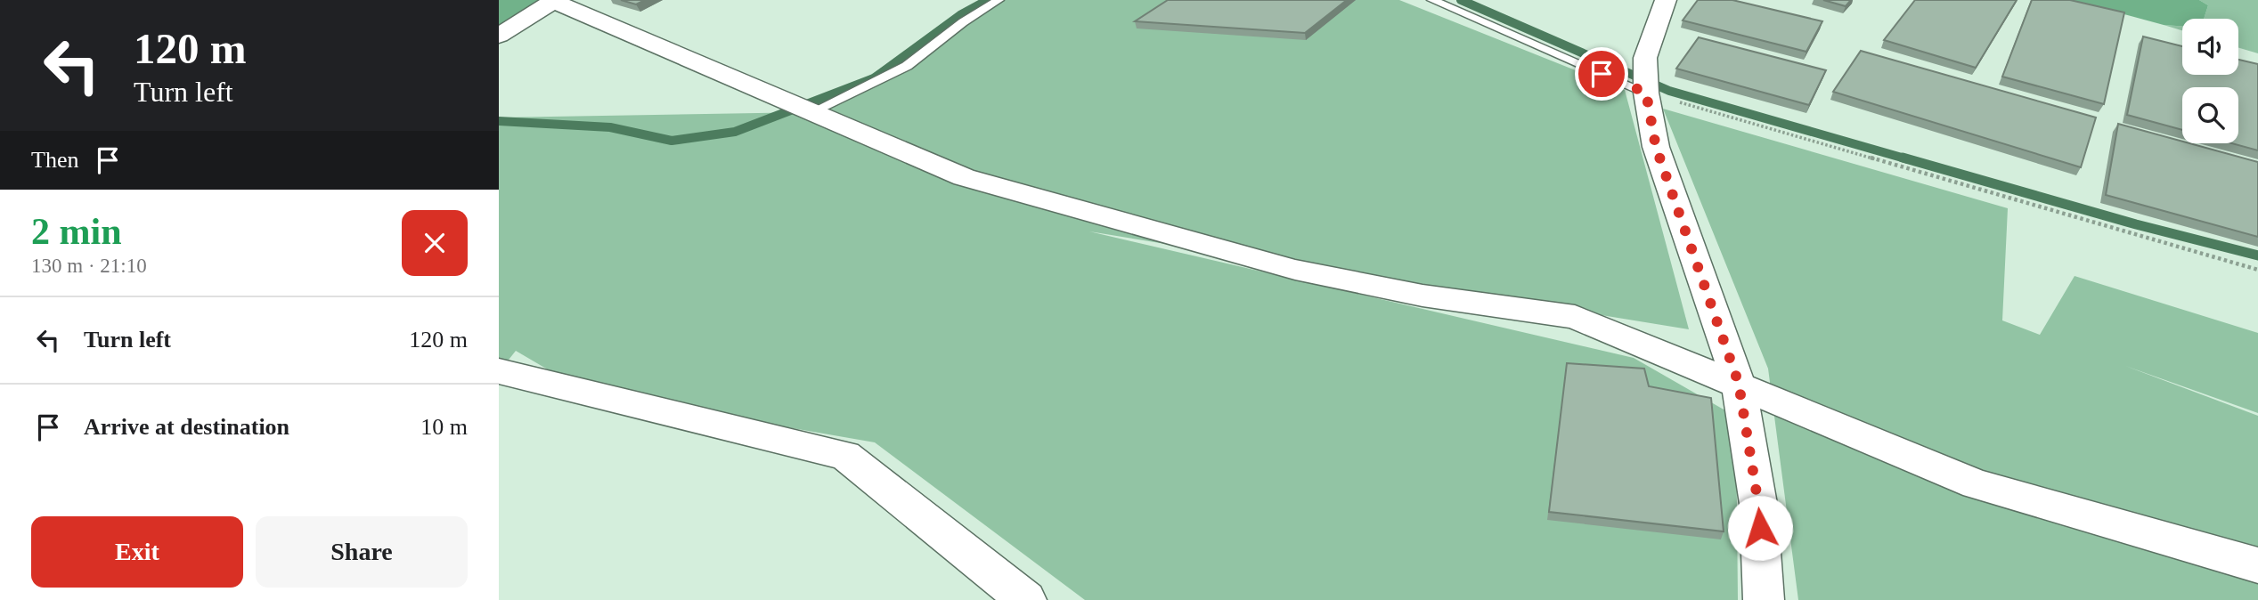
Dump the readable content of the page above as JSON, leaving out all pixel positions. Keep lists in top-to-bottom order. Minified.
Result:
{"page":{"turn":["120 m","Turn left"],"then":"Then","heading":["2 min","130 m · 21:10"],"list":[{"name":"Turn left","value":"120 m"},{"name":"Arrive at destination","value":"10 m"}],"buttons":["Exit","Share"]}}
